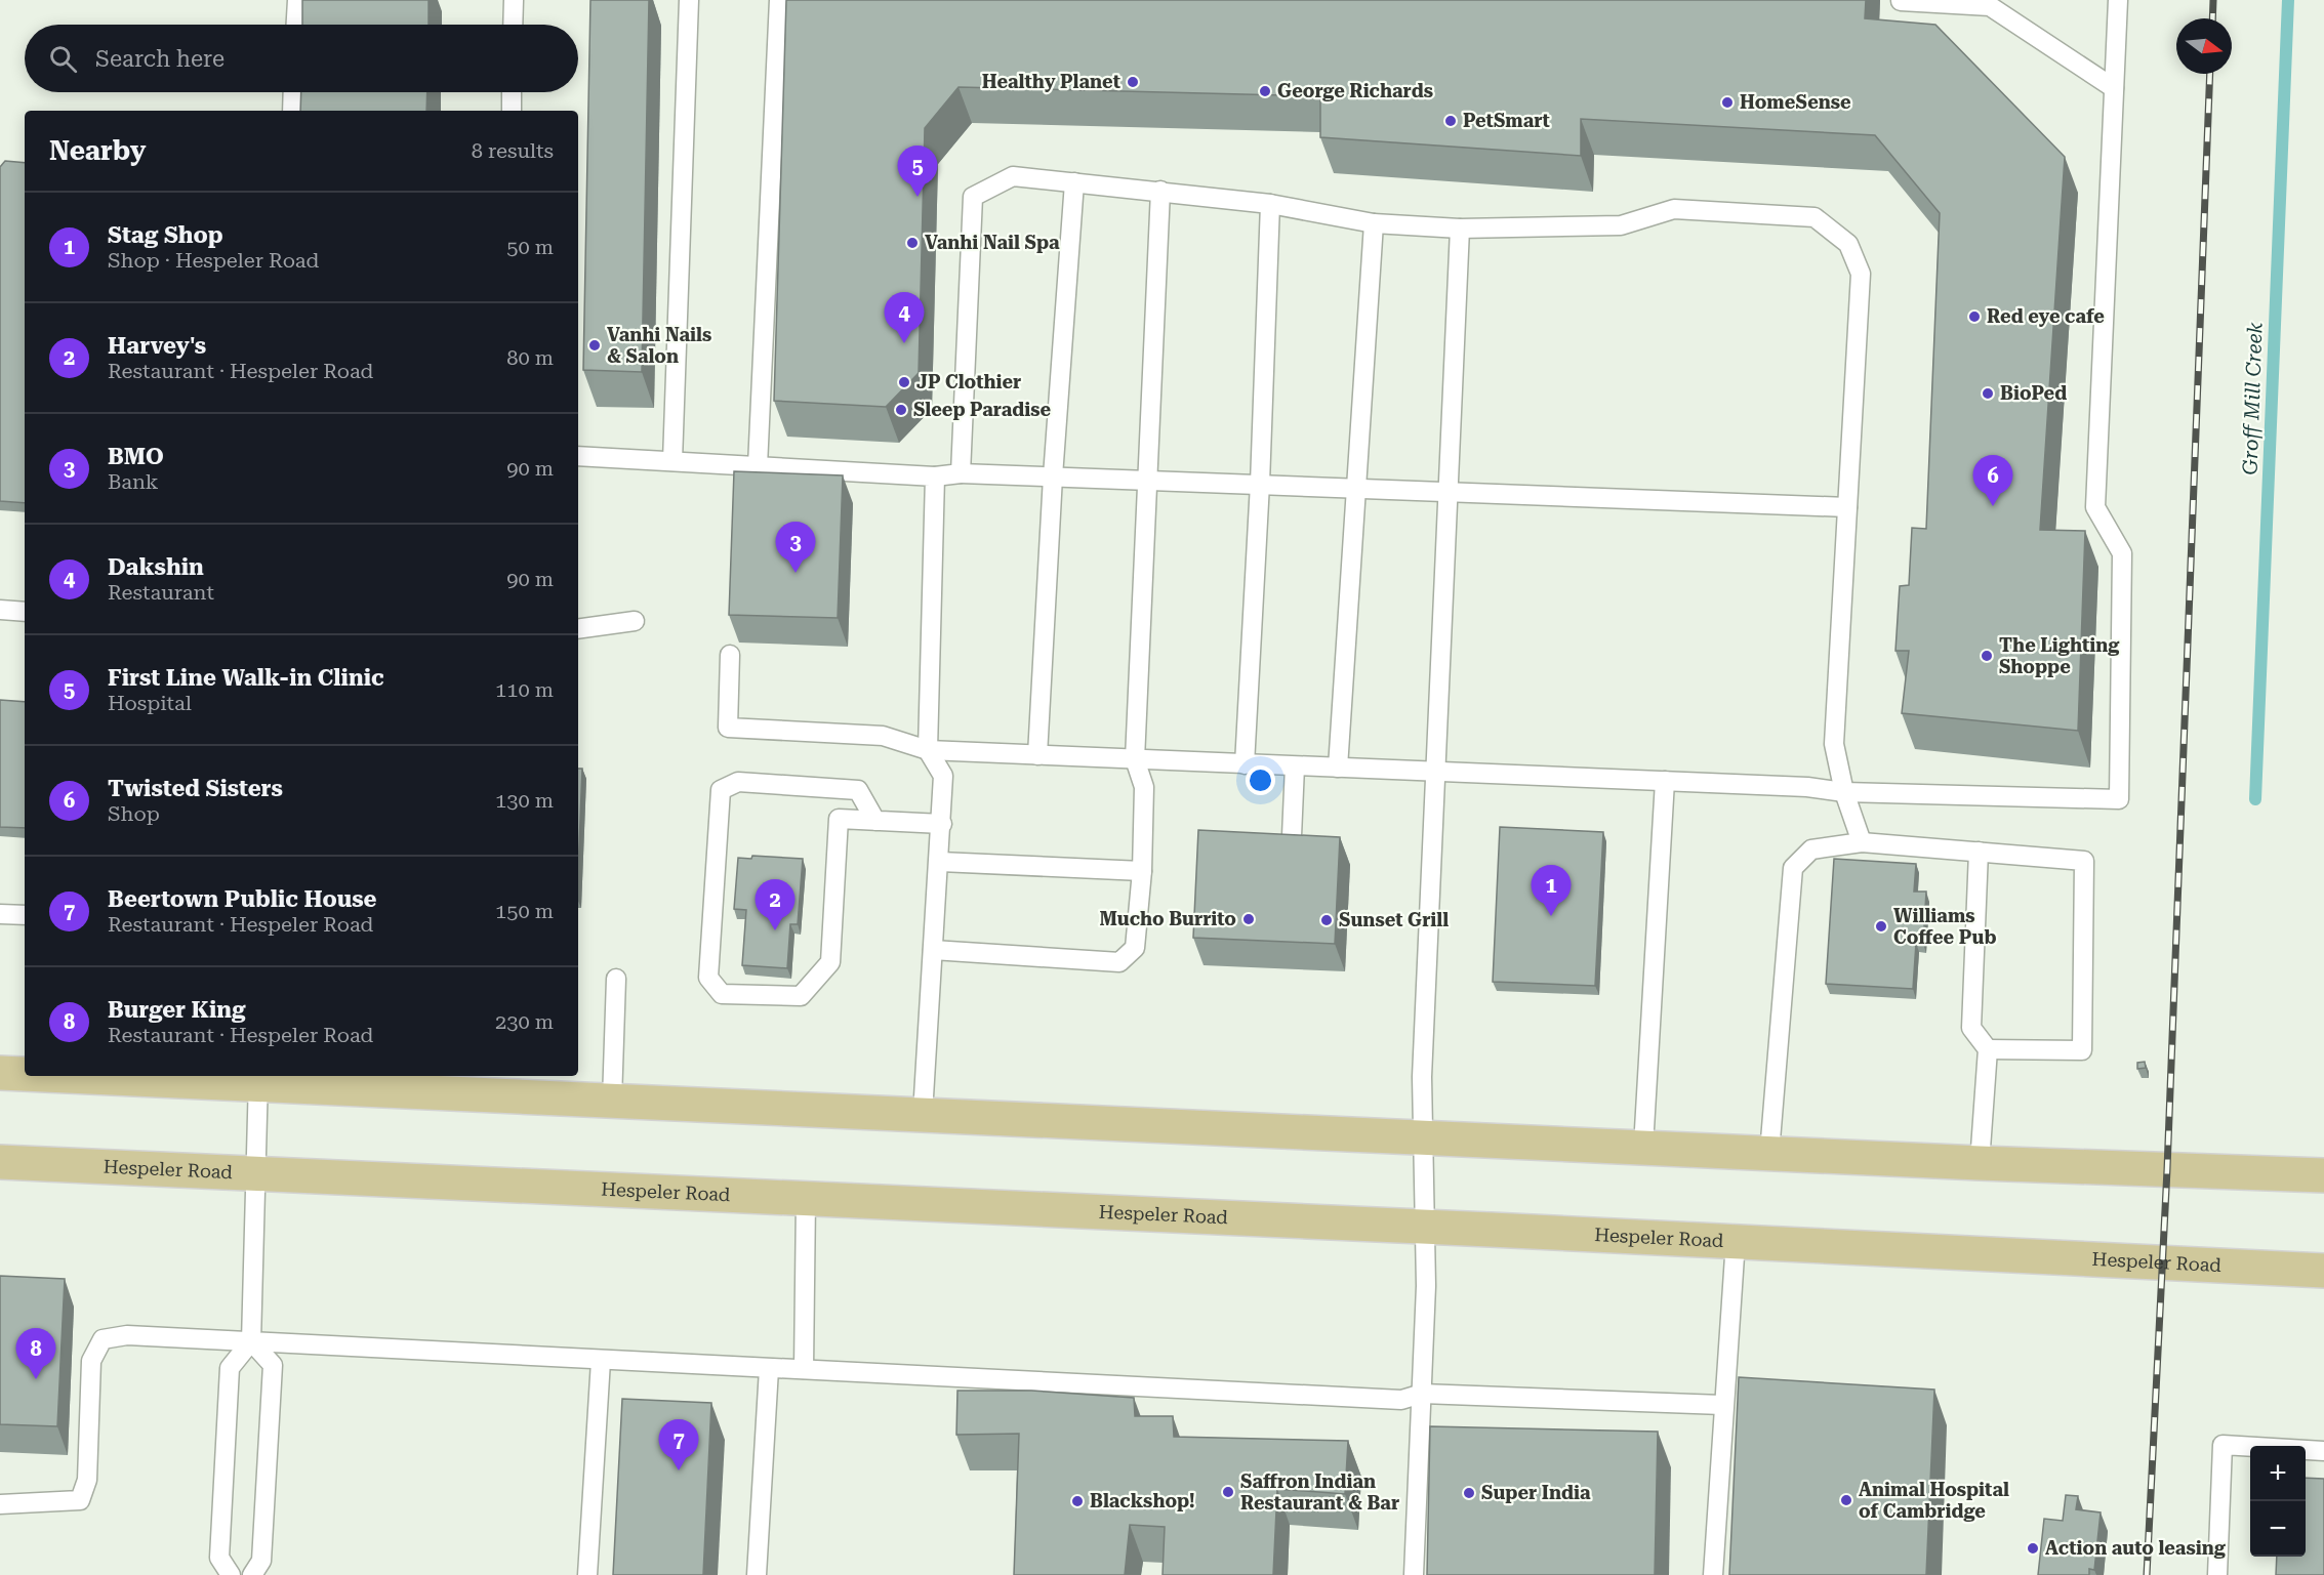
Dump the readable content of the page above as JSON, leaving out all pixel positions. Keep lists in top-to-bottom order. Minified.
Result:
{"streets":{"main road":["Hespeler Road"]},"water":["Groff Mill Creek"],"places":["Healthy Planet","George Richards","HomeSense","PetSmart","Vanhi Nail Spa","Red eye cafe","Vanhi Nails & Salon","JP Clothier","BioPed","Sleep Paradise","The Lighting Shoppe","Mucho Burrito","Sunset Grill","Williams Coffee Pub","Saffron Indian Restaurant & Bar","Super India","Animal Hospital of Cambridge","Blackshop!","Action auto leasing"],"north":"right","page":{"search":"Search here","heading":["Nearby","8 results"],"pins":["5","4","6","3","1","2","8","7"],"list":[{"mark":"1","name":"Stag Shop","note":"Shop · Hespeler Road","value":"50 m"},{"mark":"2","name":"Harvey's","note":"Restaurant · Hespeler Road","value":"80 m"},{"mark":"3","name":"BMO","note":"Bank","value":"90 m"},{"mark":"4","name":"Dakshin","note":"Restaurant","value":"90 m"},{"mark":"5","name":"First Line Walk-in Clinic","note":"Hospital","value":"110 m"},{"mark":"6","name":"Twisted Sisters","note":"Shop","value":"130 m"},{"mark":"7","name":"Beertown Public House","note":"Restaurant · Hespeler Road","value":"150 m"},{"mark":"8","name":"Burger King","note":"Restaurant · Hespeler Road","value":"230 m"}],"map_buttons":["+","−"]}}
